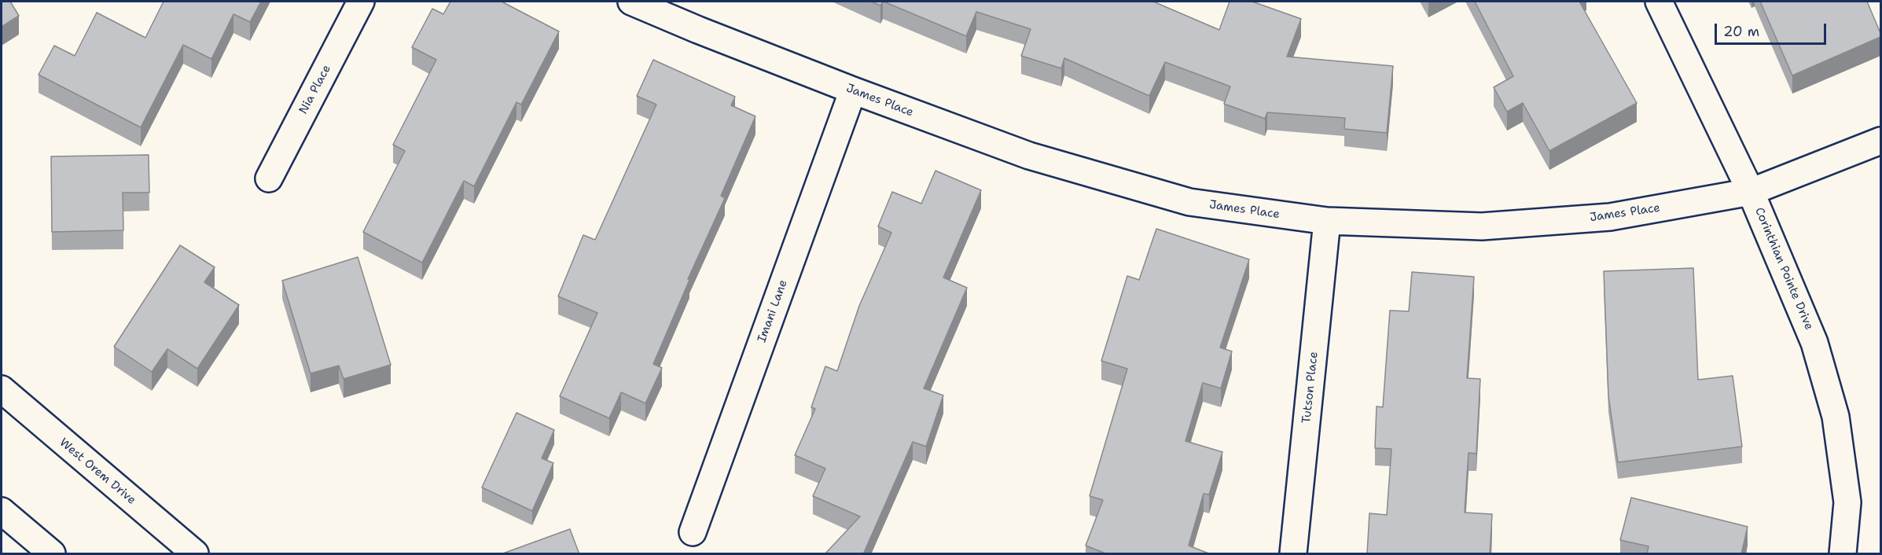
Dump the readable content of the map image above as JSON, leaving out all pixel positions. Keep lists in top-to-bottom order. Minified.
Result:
{"streets":{"street":["Nia Place","James Place","Corinthian Pointe Drive","Imani Lane","Tutson Place","West Orem Drive"]},"crossings":[["James Place","Corinthian Pointe Drive"],["James Place","Imani Lane"],["James Place","Tutson Place"]],"scale_bar":"20 m"}
